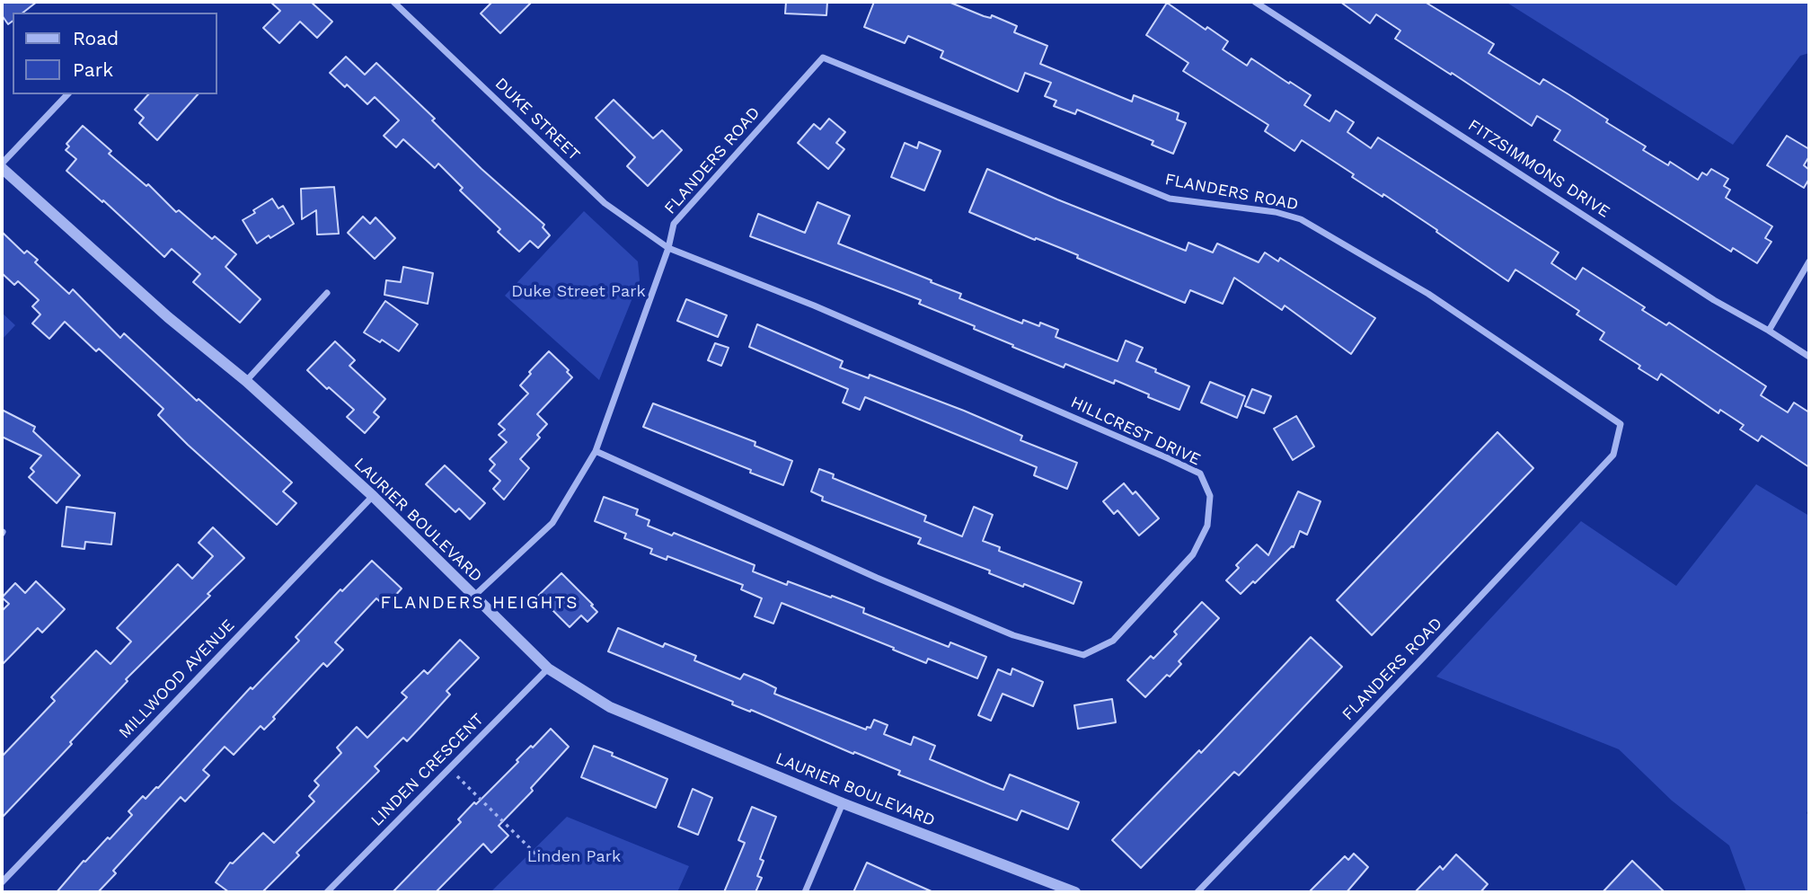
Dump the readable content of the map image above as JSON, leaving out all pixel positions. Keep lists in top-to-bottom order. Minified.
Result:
{"streets":{"street":["DUKE STREET","FLANDERS ROAD","FITZSIMMONS DRIVE","HILLCREST DRIVE","LAURIER BOULEVARD","MILLWOOD AVENUE","LINDEN CRESCENT"]},"crossings":[["DUKE STREET","FLANDERS ROAD"],["DUKE STREET","HILLCREST DRIVE"],["FLANDERS ROAD","HILLCREST DRIVE"],["FLANDERS ROAD","LAURIER BOULEVARD"],["LAURIER BOULEVARD","MILLWOOD AVENUE"],["LAURIER BOULEVARD","LINDEN CRESCENT"]],"districts":["FLANDERS HEIGHTS"],"parks":["Duke Street Park","Linden Park"],"legend":["Road","Park"]}
